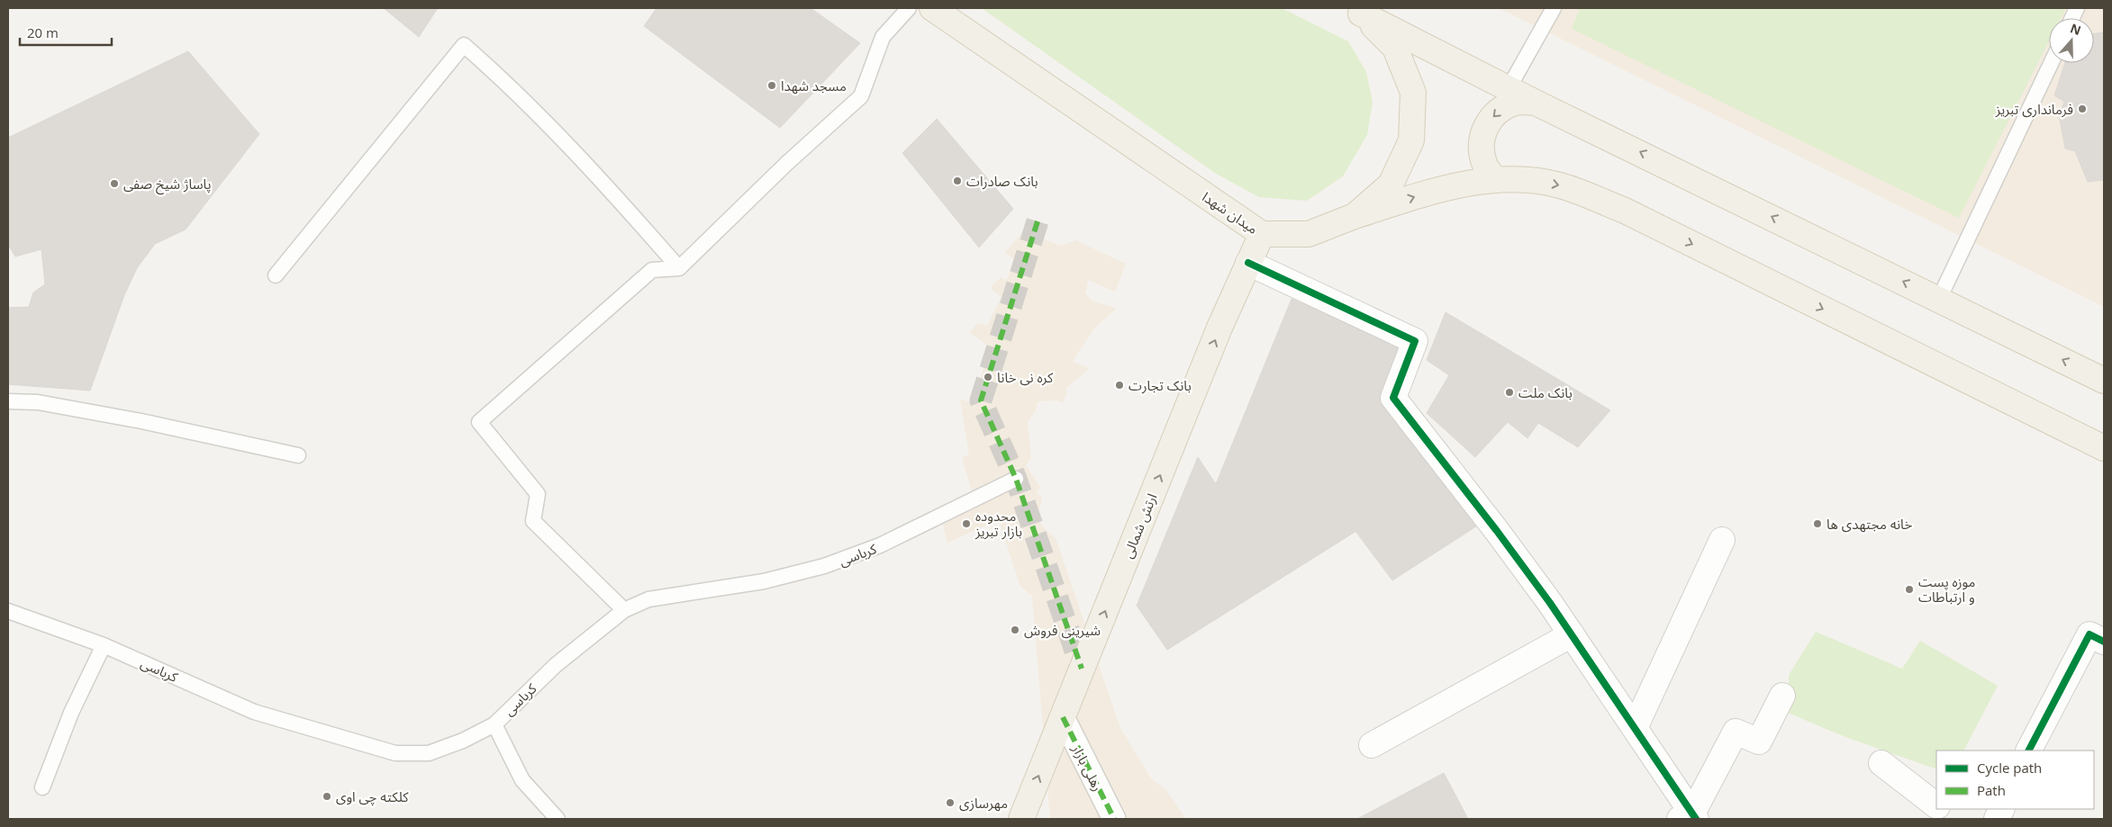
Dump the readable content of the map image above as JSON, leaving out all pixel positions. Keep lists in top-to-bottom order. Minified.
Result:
{"streets":{"main road":["میدان شهدا","ارتش شمالی"],"street":["رهلی بازار"],"lane":["کرباسی"]},"crossings":[["میدان شهدا","ارتش شمالی"],["ارتش شمالی","رهلی بازار"]],"one_way":["ارتش شمالی"],"places":["مسجد شهدا","فرمانداری تبریز","بانک صادرات","پاساژ شیخ صفی","کره نی خانا","بانک تجارت","بانک ملت","محدوده بازار تبریز","خانه مجتهدی ها","موزه پست و ارتباطات","شیرینی فروش","کلکته چی اوی","مهرسازی"],"legend":["Cycle path","Path"],"scale_bar":"20 m","north":"top"}
